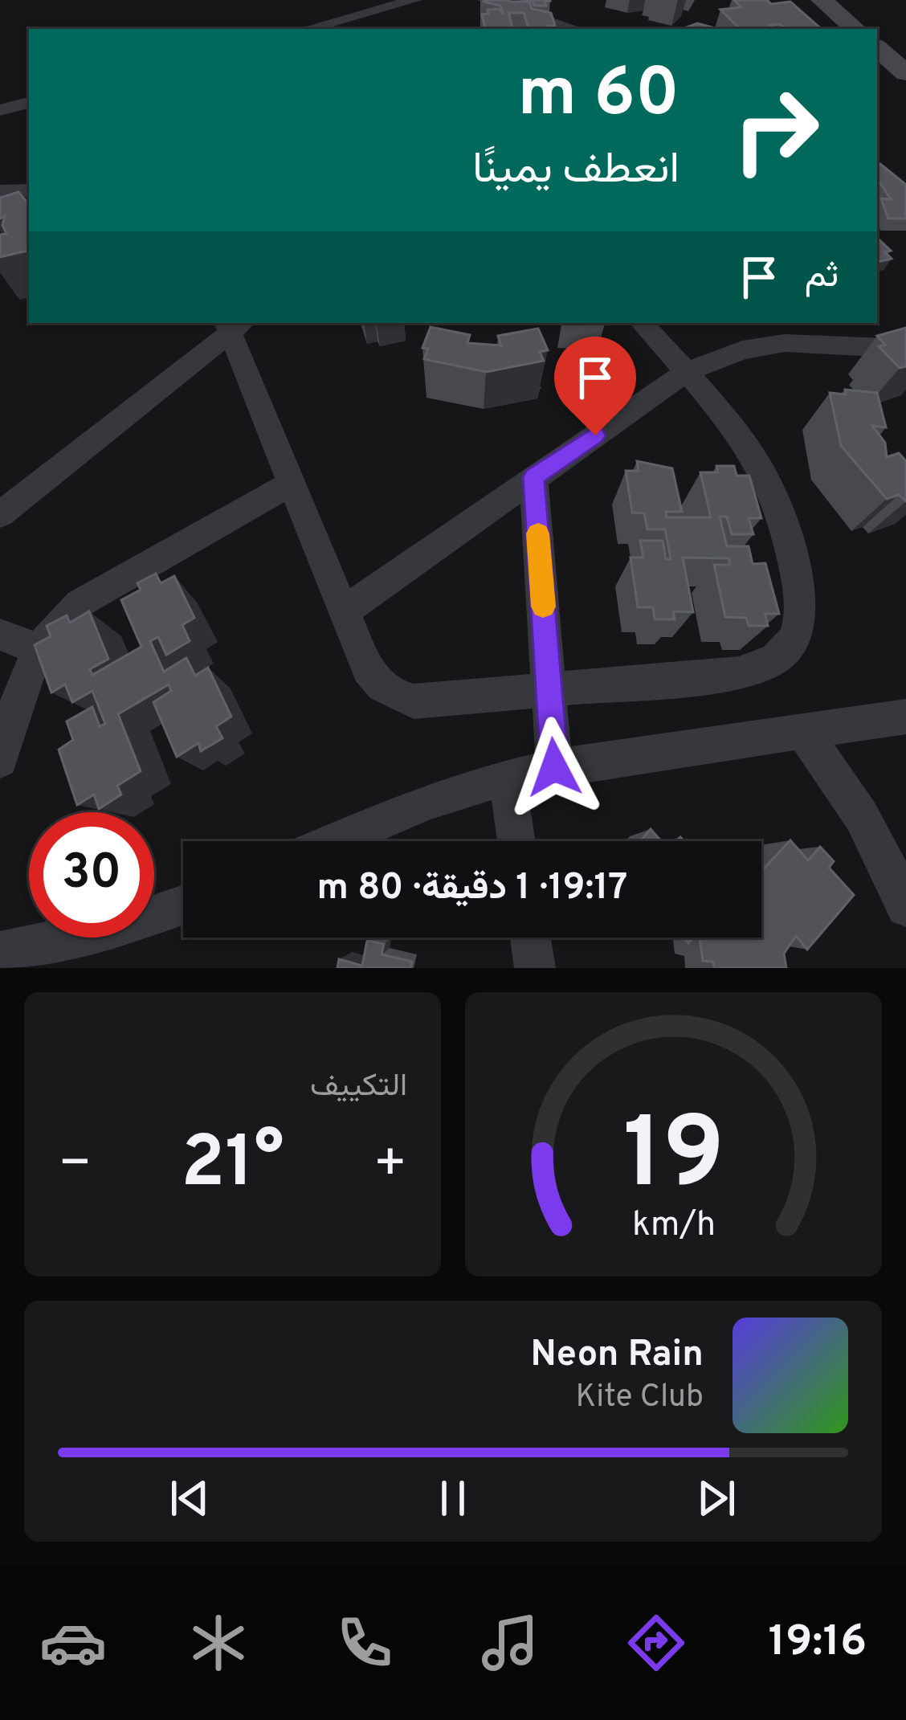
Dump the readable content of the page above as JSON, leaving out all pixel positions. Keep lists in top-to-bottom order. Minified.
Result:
{"page":{"turn":["60 m","انعطف يمينًا"],"then":"ثم","limit":"30","trip":"19:17 · 1 دقيقة · 80 m","tile":"التكييف","heat":["−","21°","+"],"song":["Neon Rain","Kite Club"],"tabs":"19:16","gauge":["19","km/h"]}}
